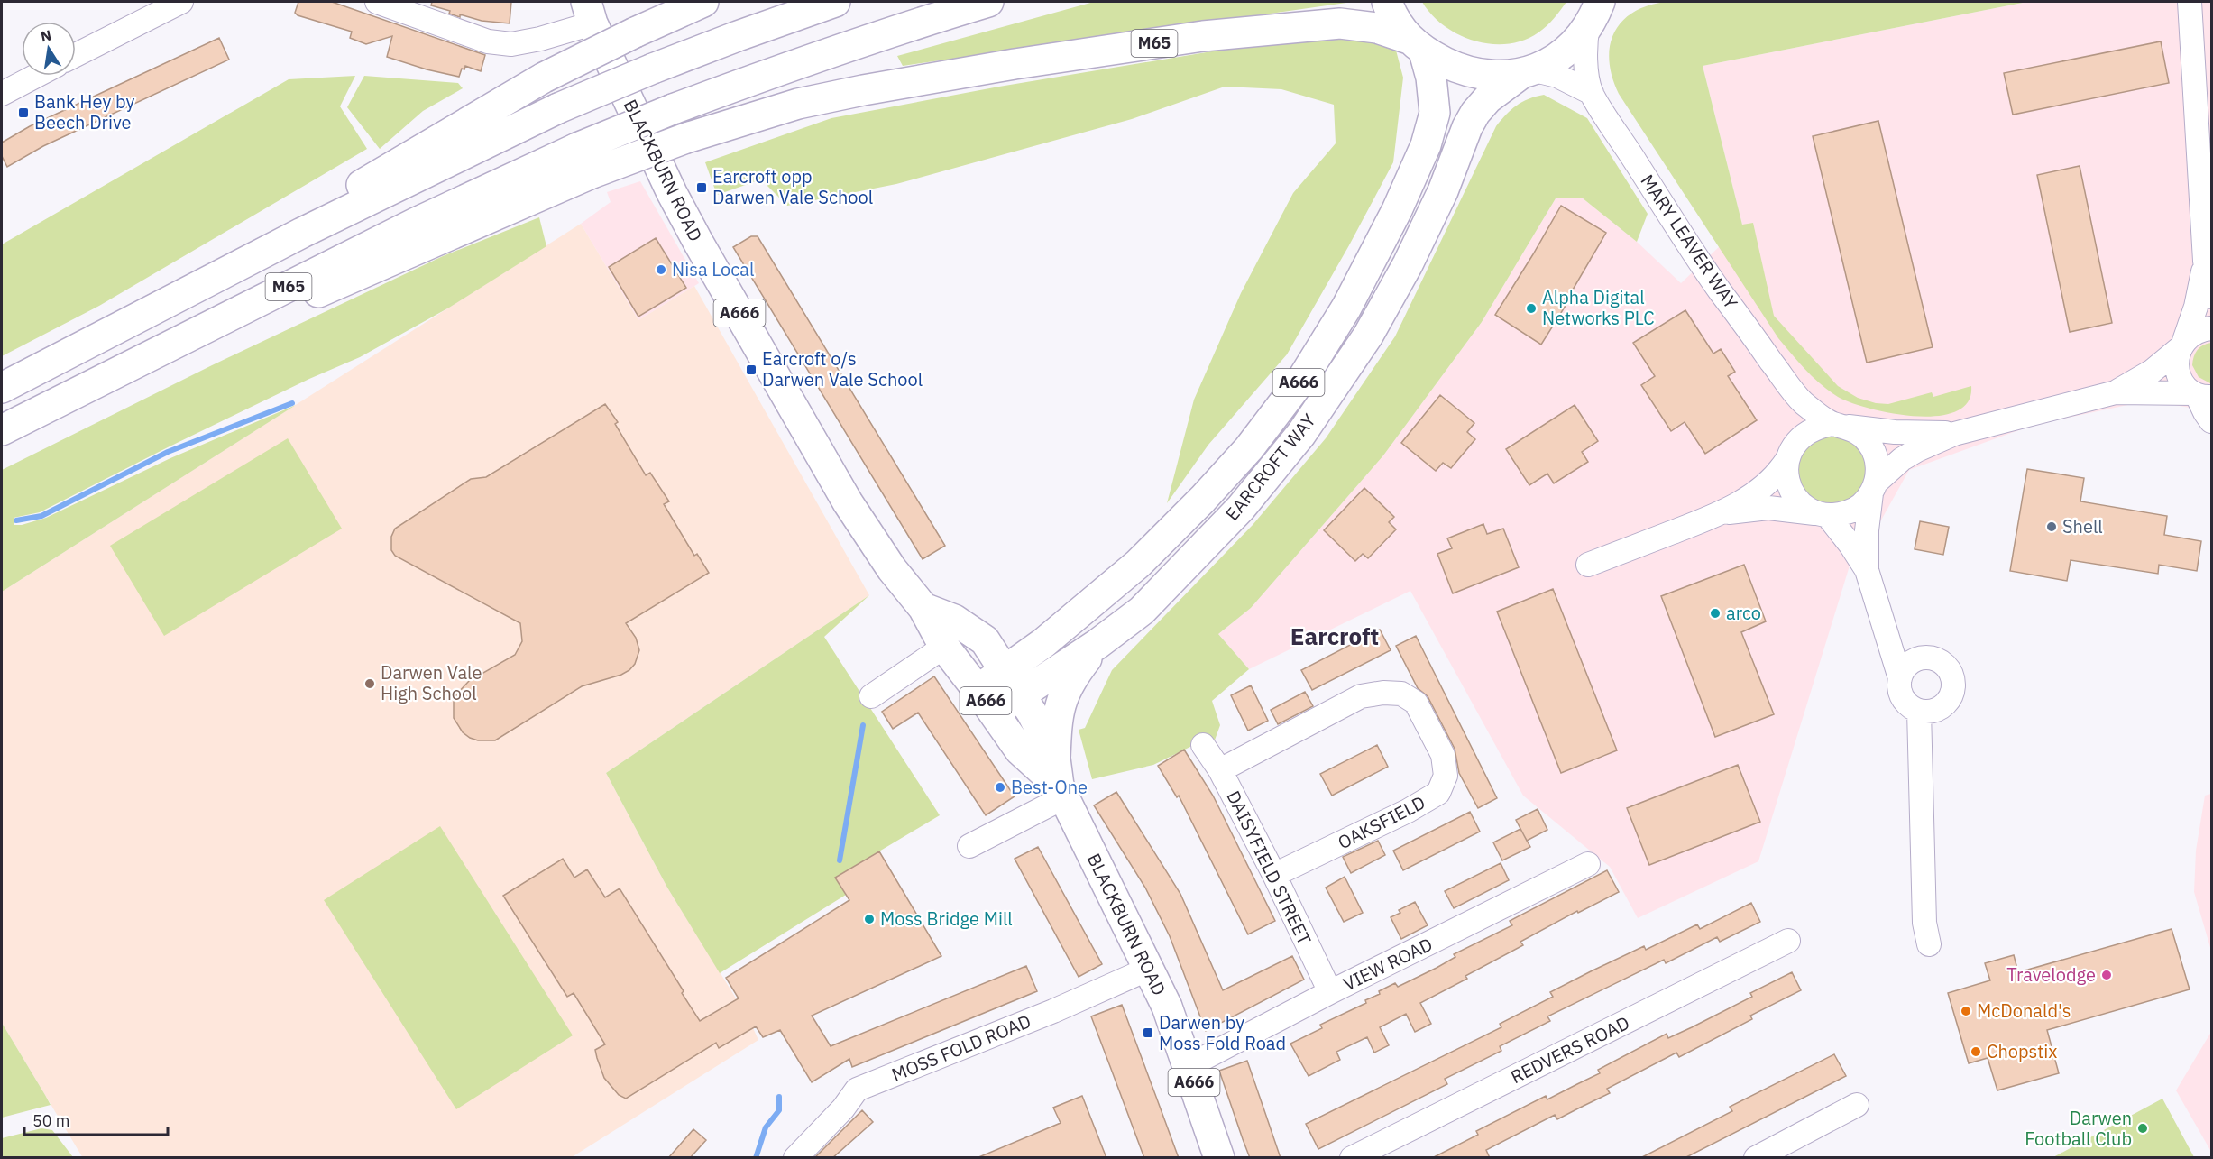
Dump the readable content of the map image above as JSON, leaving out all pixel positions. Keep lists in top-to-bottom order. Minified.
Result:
{"streets":{"highway":["M65","BLACKBURN ROAD","A666","EARCROFT WAY"],"street":["MARY LEAVER WAY","OAKSFIELD","DAISYFIELD STREET","VIEW ROAD","MOSS FOLD ROAD","REDVERS ROAD"]},"crossings":[["M65","A666"],["M65","EARCROFT WAY"],["BLACKBURN ROAD","EARCROFT WAY"],["BLACKBURN ROAD","VIEW ROAD"],["BLACKBURN ROAD","MOSS FOLD ROAD"],["MARY LEAVER WAY","A666"],["A666","EARCROFT WAY"],["OAKSFIELD","DAISYFIELD STREET"],["DAISYFIELD STREET","VIEW ROAD"]],"districts":["Earcroft"],"places":{"transit":["Bank Hey by Beech Drive","Earcroft opp Darwen Vale School","Earcroft o/s Darwen Vale School","Darwen by Moss Fold Road"],"other":["Nisa Local","Alpha Digital Networks PLC","Shell","arco","Darwen Vale High School","Best-One","Moss Bridge Mill","Travelodge","McDonald's","Chopstix","Darwen Football Club"]},"scale_bar":"50 m","north":"top"}
